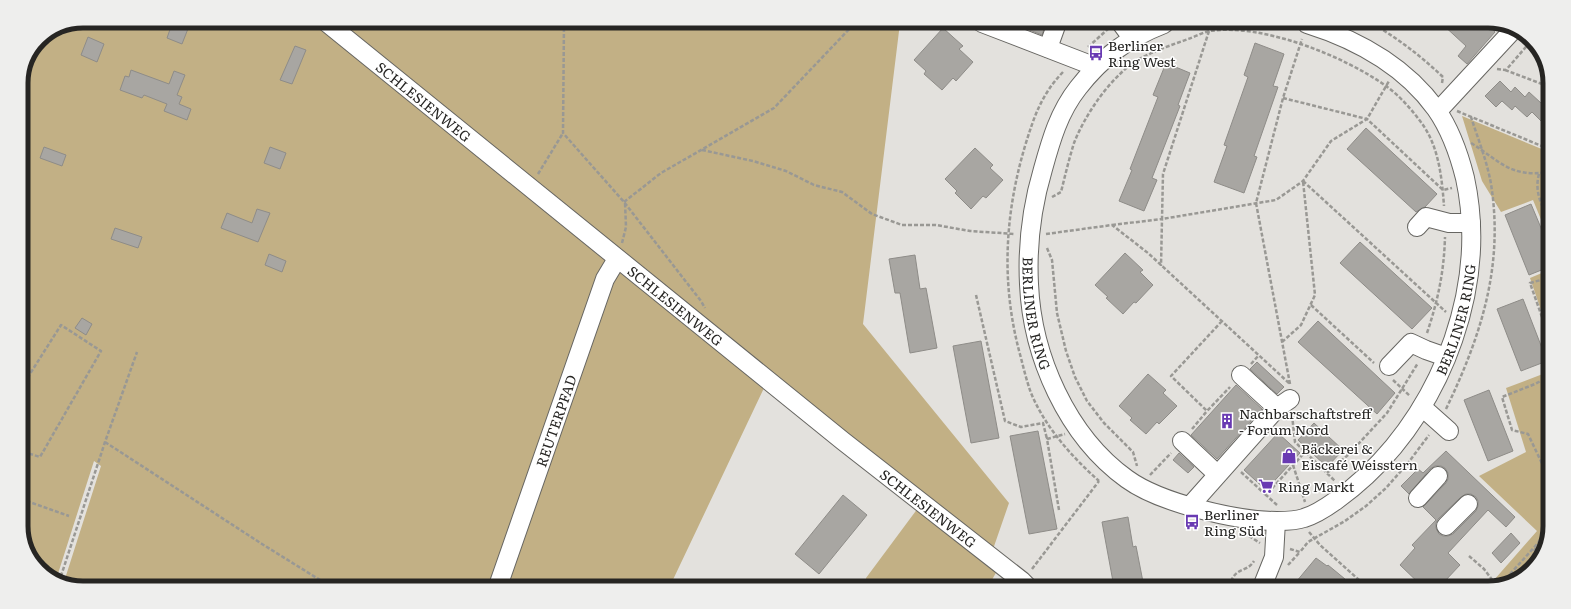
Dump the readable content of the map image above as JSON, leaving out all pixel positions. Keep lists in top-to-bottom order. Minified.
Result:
{"streets":{"street":["SCHLESIENWEG","BERLINER RING","REUTERPFAD"]},"crossings":[["SCHLESIENWEG","REUTERPFAD"]],"places":{"bus stop":["Berliner Ring West","Berliner Ring Süd"],"building":["Nachbarschaftstreff - Forum Nord"],"shop":["Bäckerei & Eiscafé Weisstern"],"supermarket":["Ring Markt"]}}
